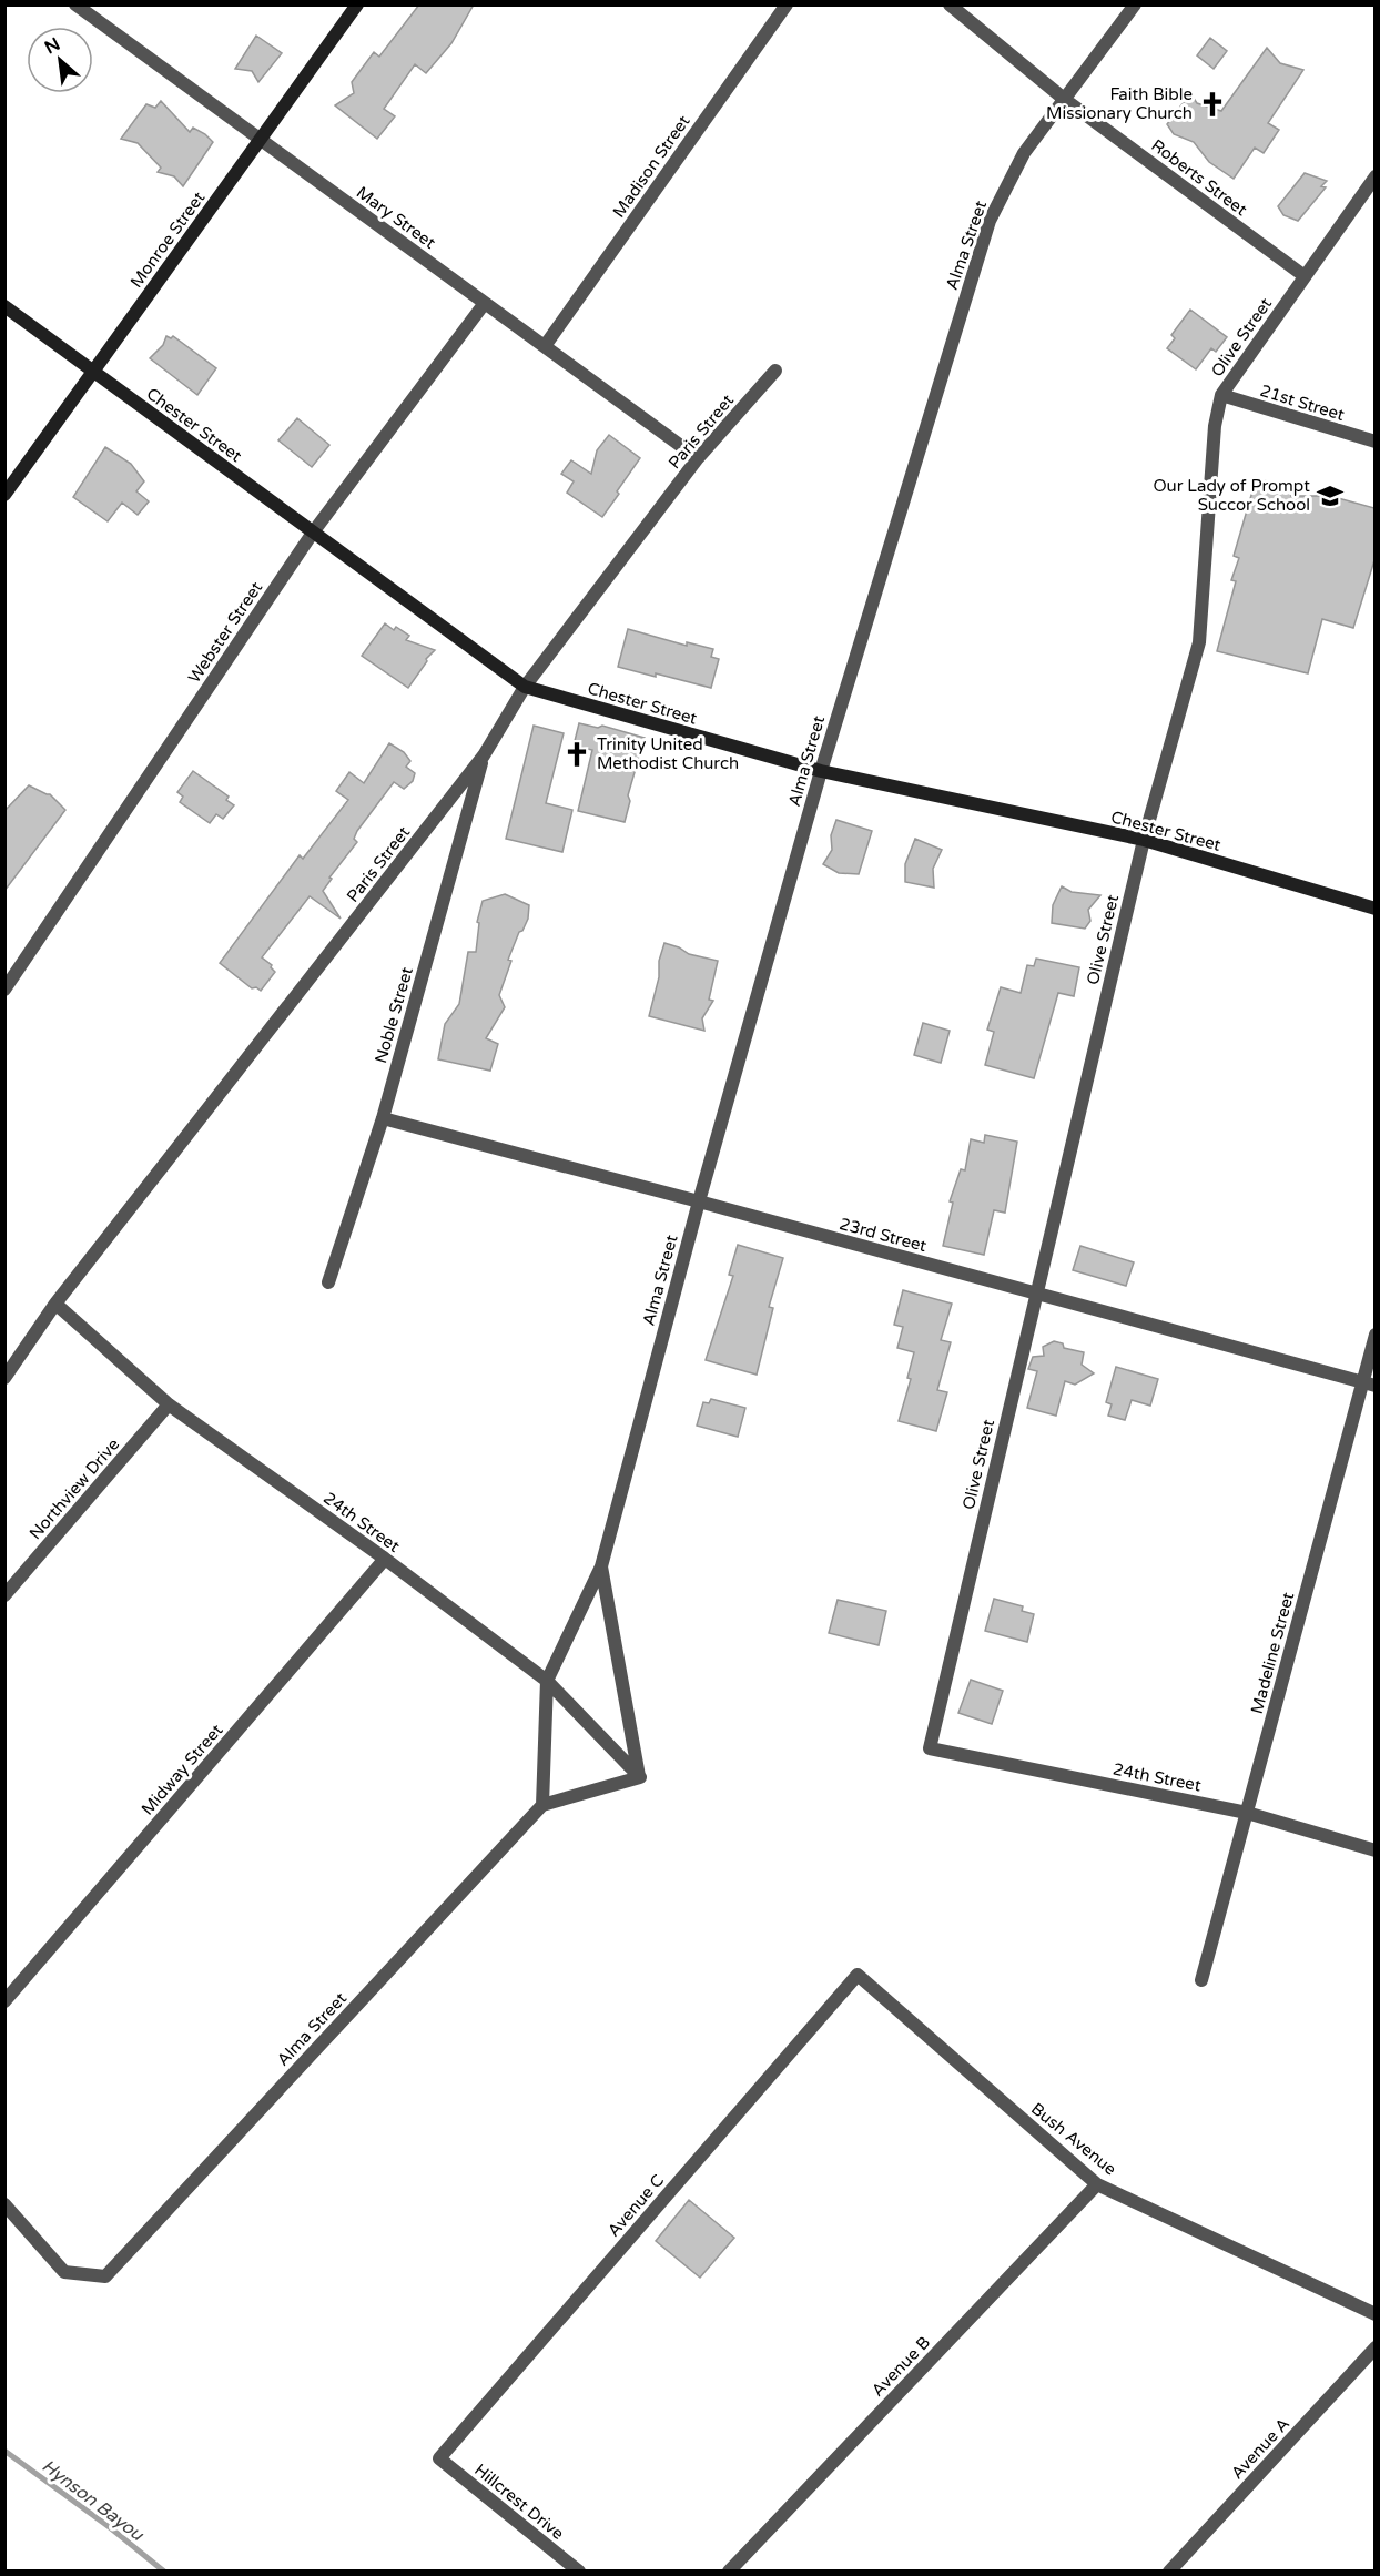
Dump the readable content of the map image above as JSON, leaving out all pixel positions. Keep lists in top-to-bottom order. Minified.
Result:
{"streets":{"street":["Madison Street","Roberts Street","Mary Street","Monroe Street","Alma Street","Olive Street","21st Street","Chester Street","Paris Street","Webster Street","Noble Street","23rd Street","Northview Drive","24th Street","Madeline Street","Midway Street","Bush Avenue","Avenue C","Avenue B","Avenue A","Hillcrest Drive"]},"crossings":[["Madison Street","Mary Street"],["Roberts Street","Alma Street"],["Roberts Street","Olive Street"],["Mary Street","Monroe Street"],["Mary Street","Paris Street"],["Mary Street","Webster Street"],["Monroe Street","Chester Street"],["Alma Street","Chester Street"],["Alma Street","23rd Street"],["Alma Street","24th Street"],["Olive Street","21st Street"],["Olive Street","Chester Street"],["Olive Street","23rd Street"],["Olive Street","24th Street"],["Chester Street","Paris Street"],["Chester Street","Webster Street"],["Paris Street","Noble Street"],["Paris Street","24th Street"],["Noble Street","23rd Street"],["23rd Street","Madeline Street"],["Northview Drive","24th Street"],["24th Street","Madeline Street"],["24th Street","Midway Street"],["Bush Avenue","Avenue C"],["Bush Avenue","Avenue B"],["Avenue C","Hillcrest Drive"]],"water":["Hynson Bayou"],"places":{"church":["Faith Bible Missionary Church","Trinity United Methodist Church"],"school or university":["Our Lady of Prompt Succor School"]},"north":"top left"}
